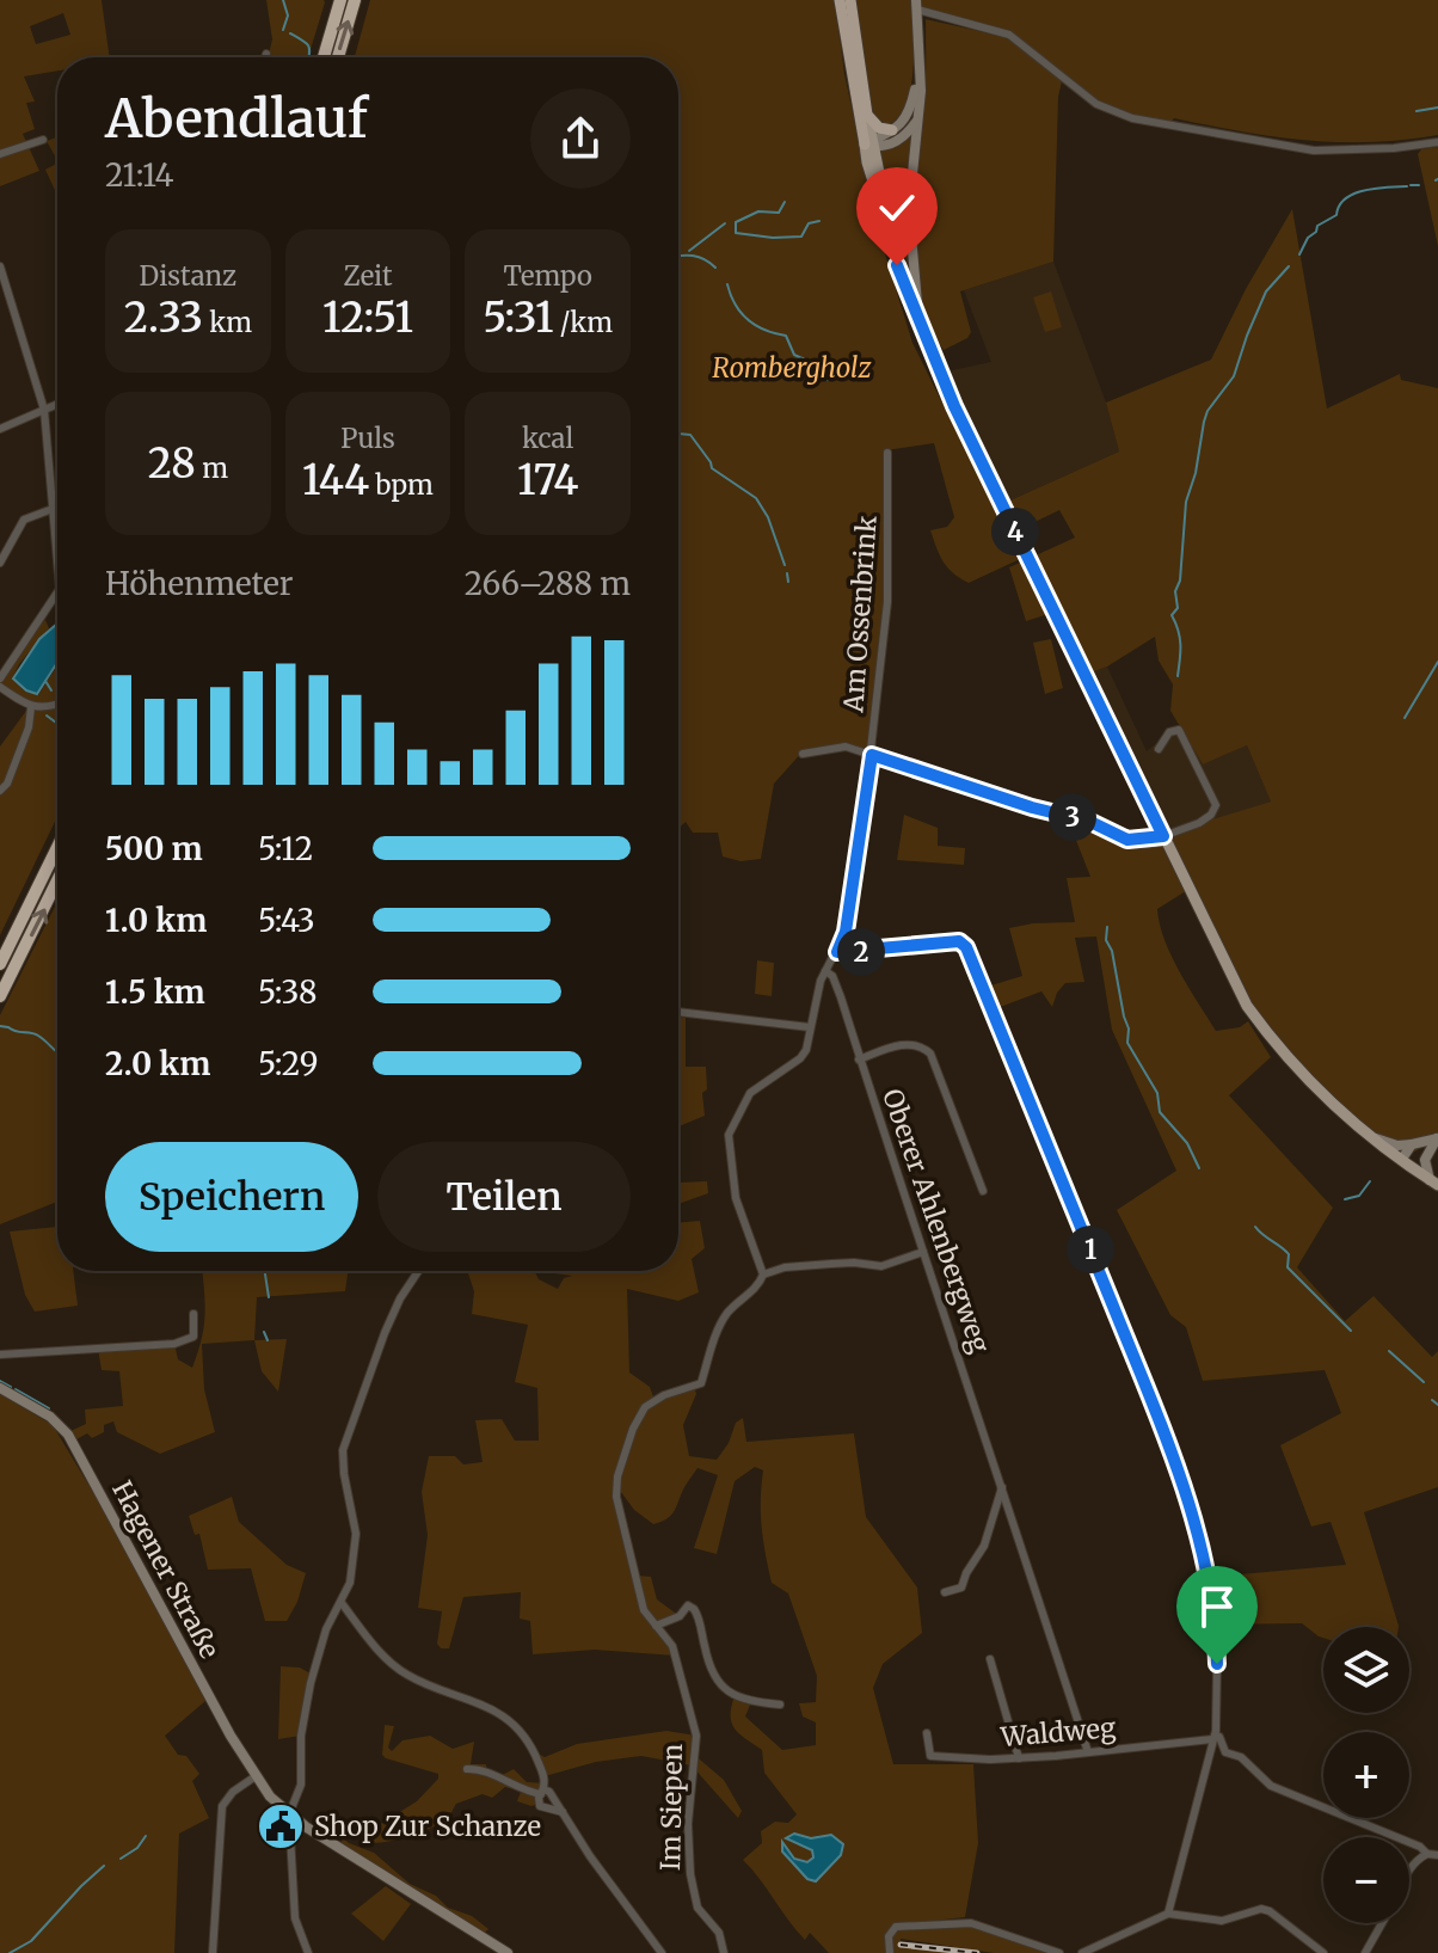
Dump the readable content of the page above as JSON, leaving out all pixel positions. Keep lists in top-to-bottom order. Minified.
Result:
{"streets":{"main road":["Hagener Straße"],"street":["Am Ossenbrink","Oberer Ahlenbergweg","Waldweg","Im Siepen"]},"crossings":[["Am Ossenbrink","Oberer Ahlenbergweg"],["Oberer Ahlenbergweg","Waldweg"]],"parks":["Rombergholz"],"places":{"public building":["Shop Zur Schanze"]},"page":{"heading":["Abendlauf","21:14"],"stats":[["Distanz","2.33 km"],["Zeit","12:51"],["Tempo","5:31 /km"],["28 m"],["Puls","144 bpm"],["kcal","174"]],"pins":["4","3","2","1"],"chart":["Höhenmeter","266–288 m"],"list":[{"name":"500 m","note":"5:12"},{"name":"1.0 km","note":"5:43"},{"name":"1.5 km","note":"5:38"},{"name":"2.0 km","note":"5:29"}],"buttons":["Speichern","Teilen"],"map_buttons":["+","−"]}}
